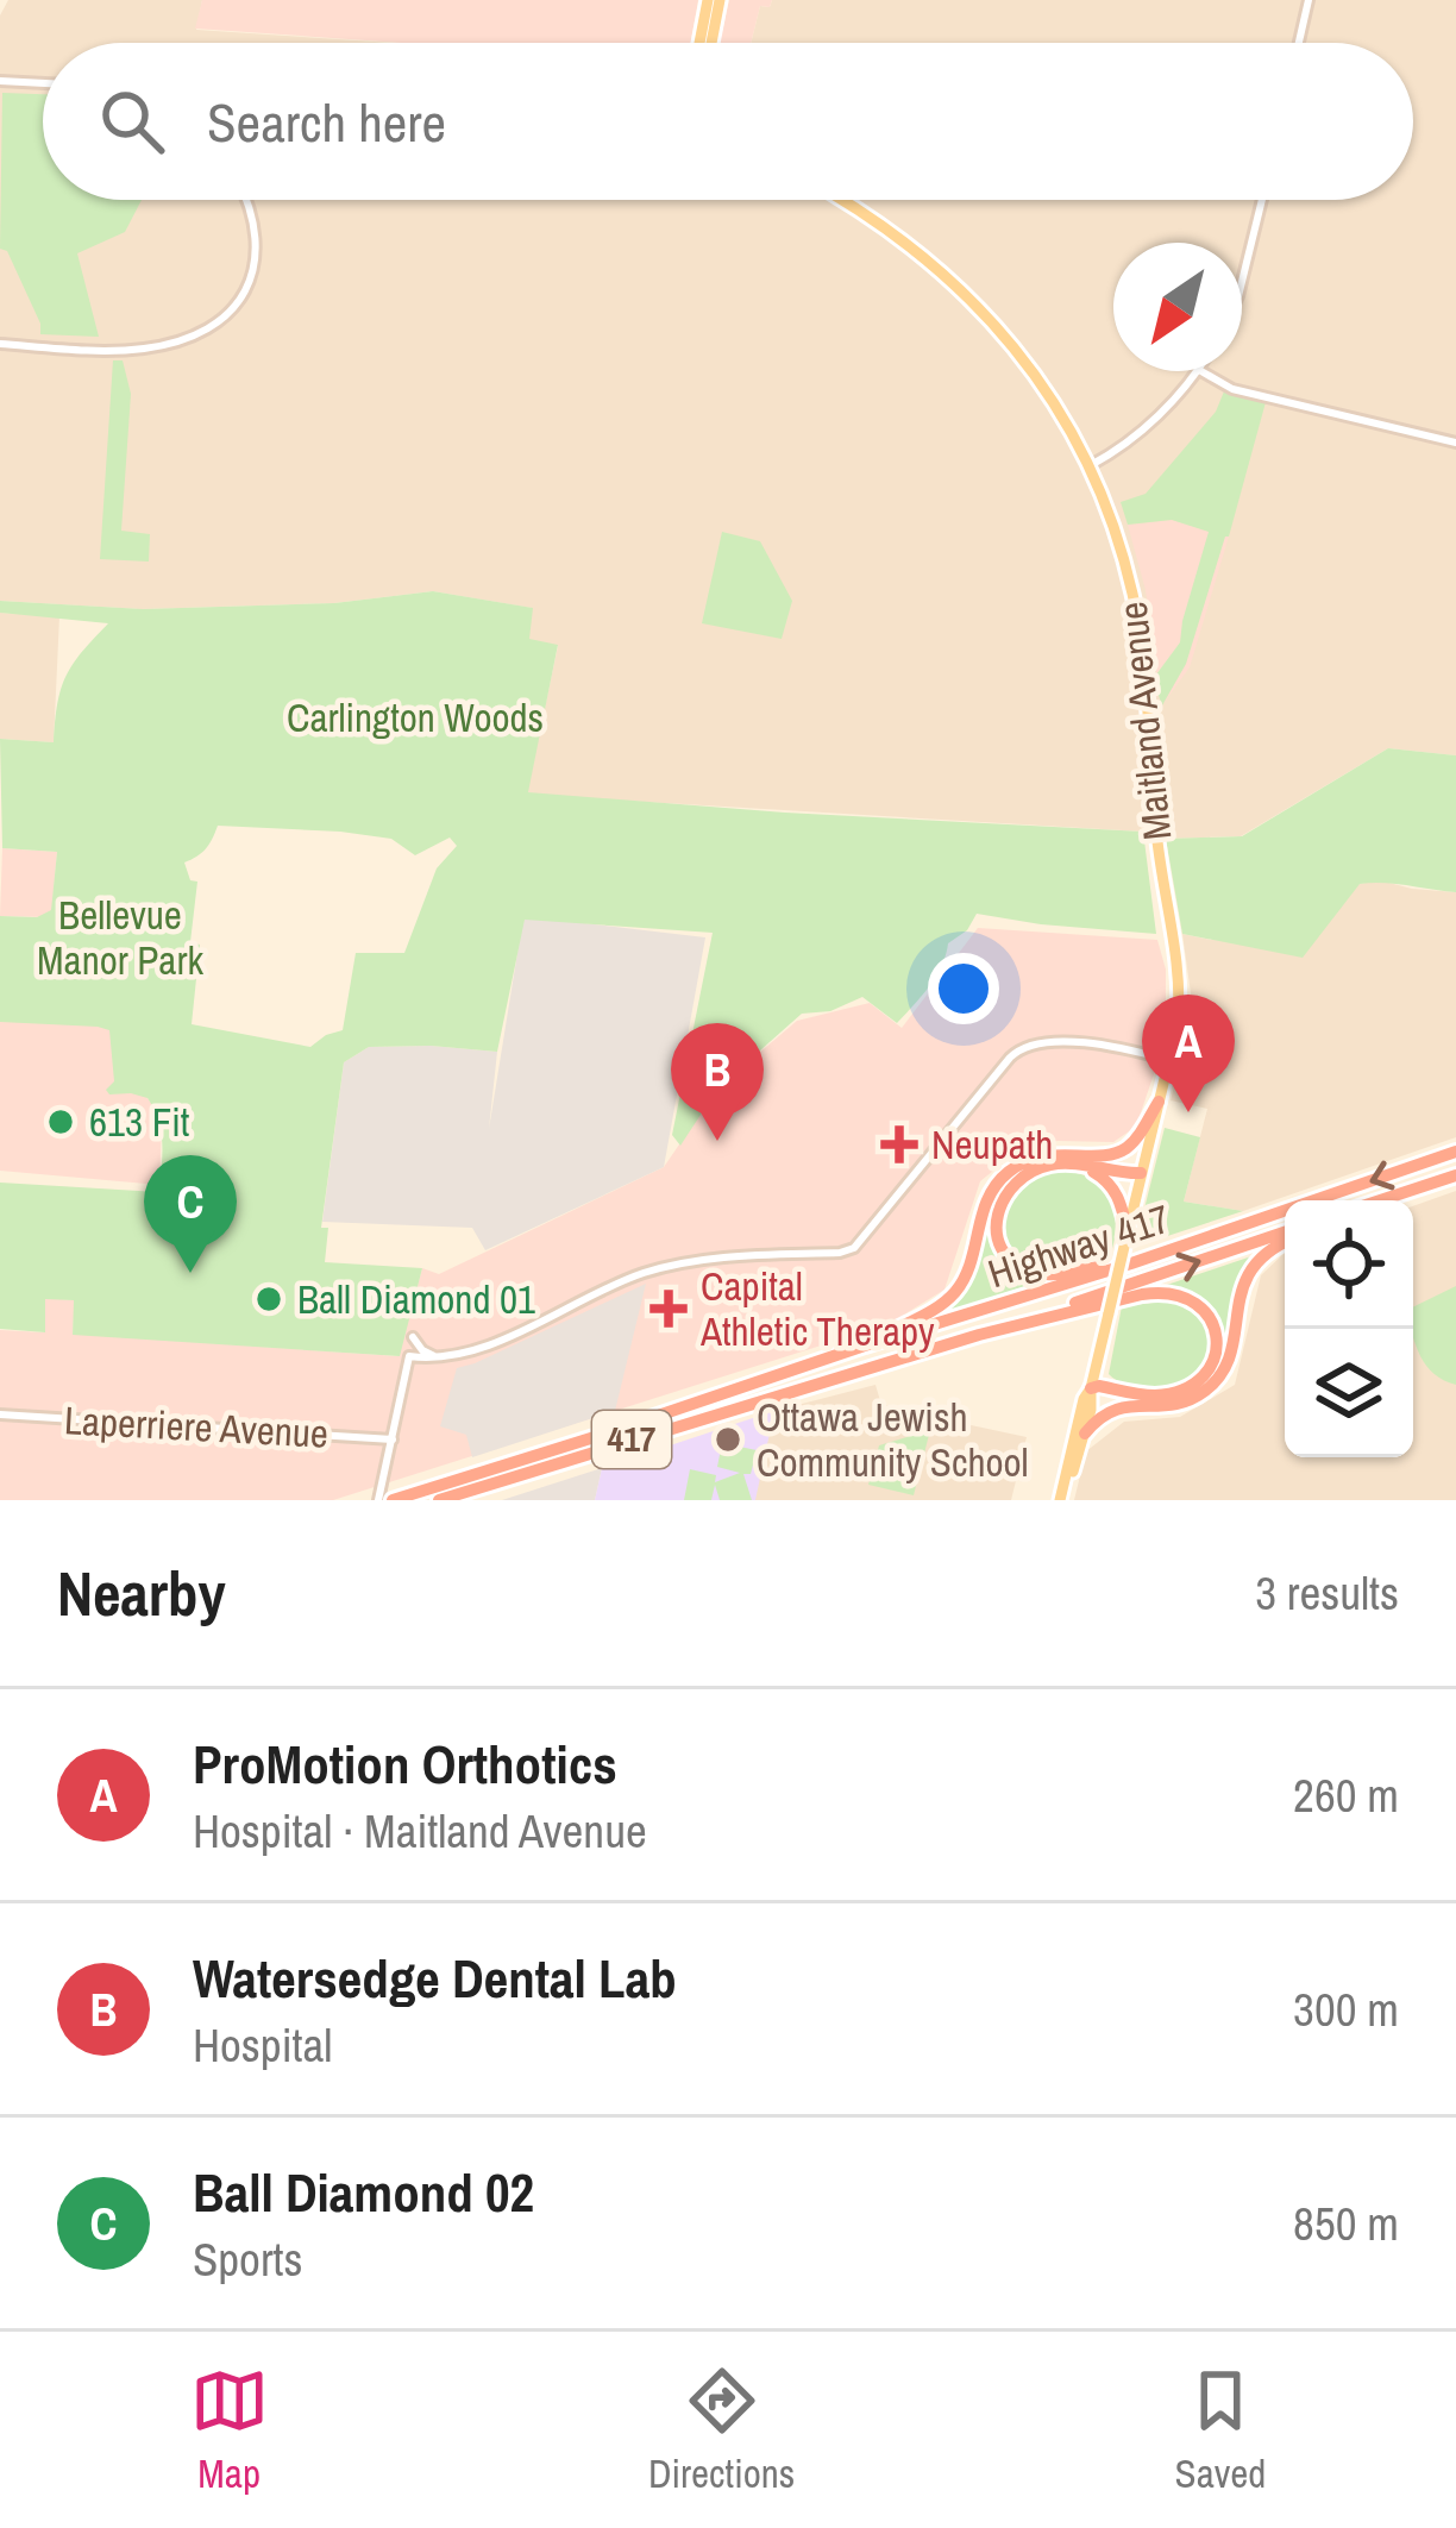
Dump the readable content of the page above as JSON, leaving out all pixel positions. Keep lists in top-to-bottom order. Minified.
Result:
{"streets":{"highway":["Highway 417","417"],"main road":["Maitland Avenue"],"street":["Laperriere Avenue"]},"parks":["Carlington Woods","Bellevue Manor Park"],"places":{"other":["613 Fit","Ball Diamond 01","Ottawa Jewish Community School"],"health":["Neupath","Capital Athletic Therapy"]},"north":"bottom left","page":{"search":"Search here","pins":["A","B","C"],"heading":["Nearby","3 results"],"list":[{"mark":"A","name":"ProMotion Orthotics","note":"Hospital · Maitland Avenue","value":"260 m"},{"mark":"B","name":"Watersedge Dental Lab","note":"Hospital","value":"300 m"},{"mark":"C","name":"Ball Diamond 02","note":"Sports","value":"850 m"}],"nav":["Map","Directions","Saved"]}}
